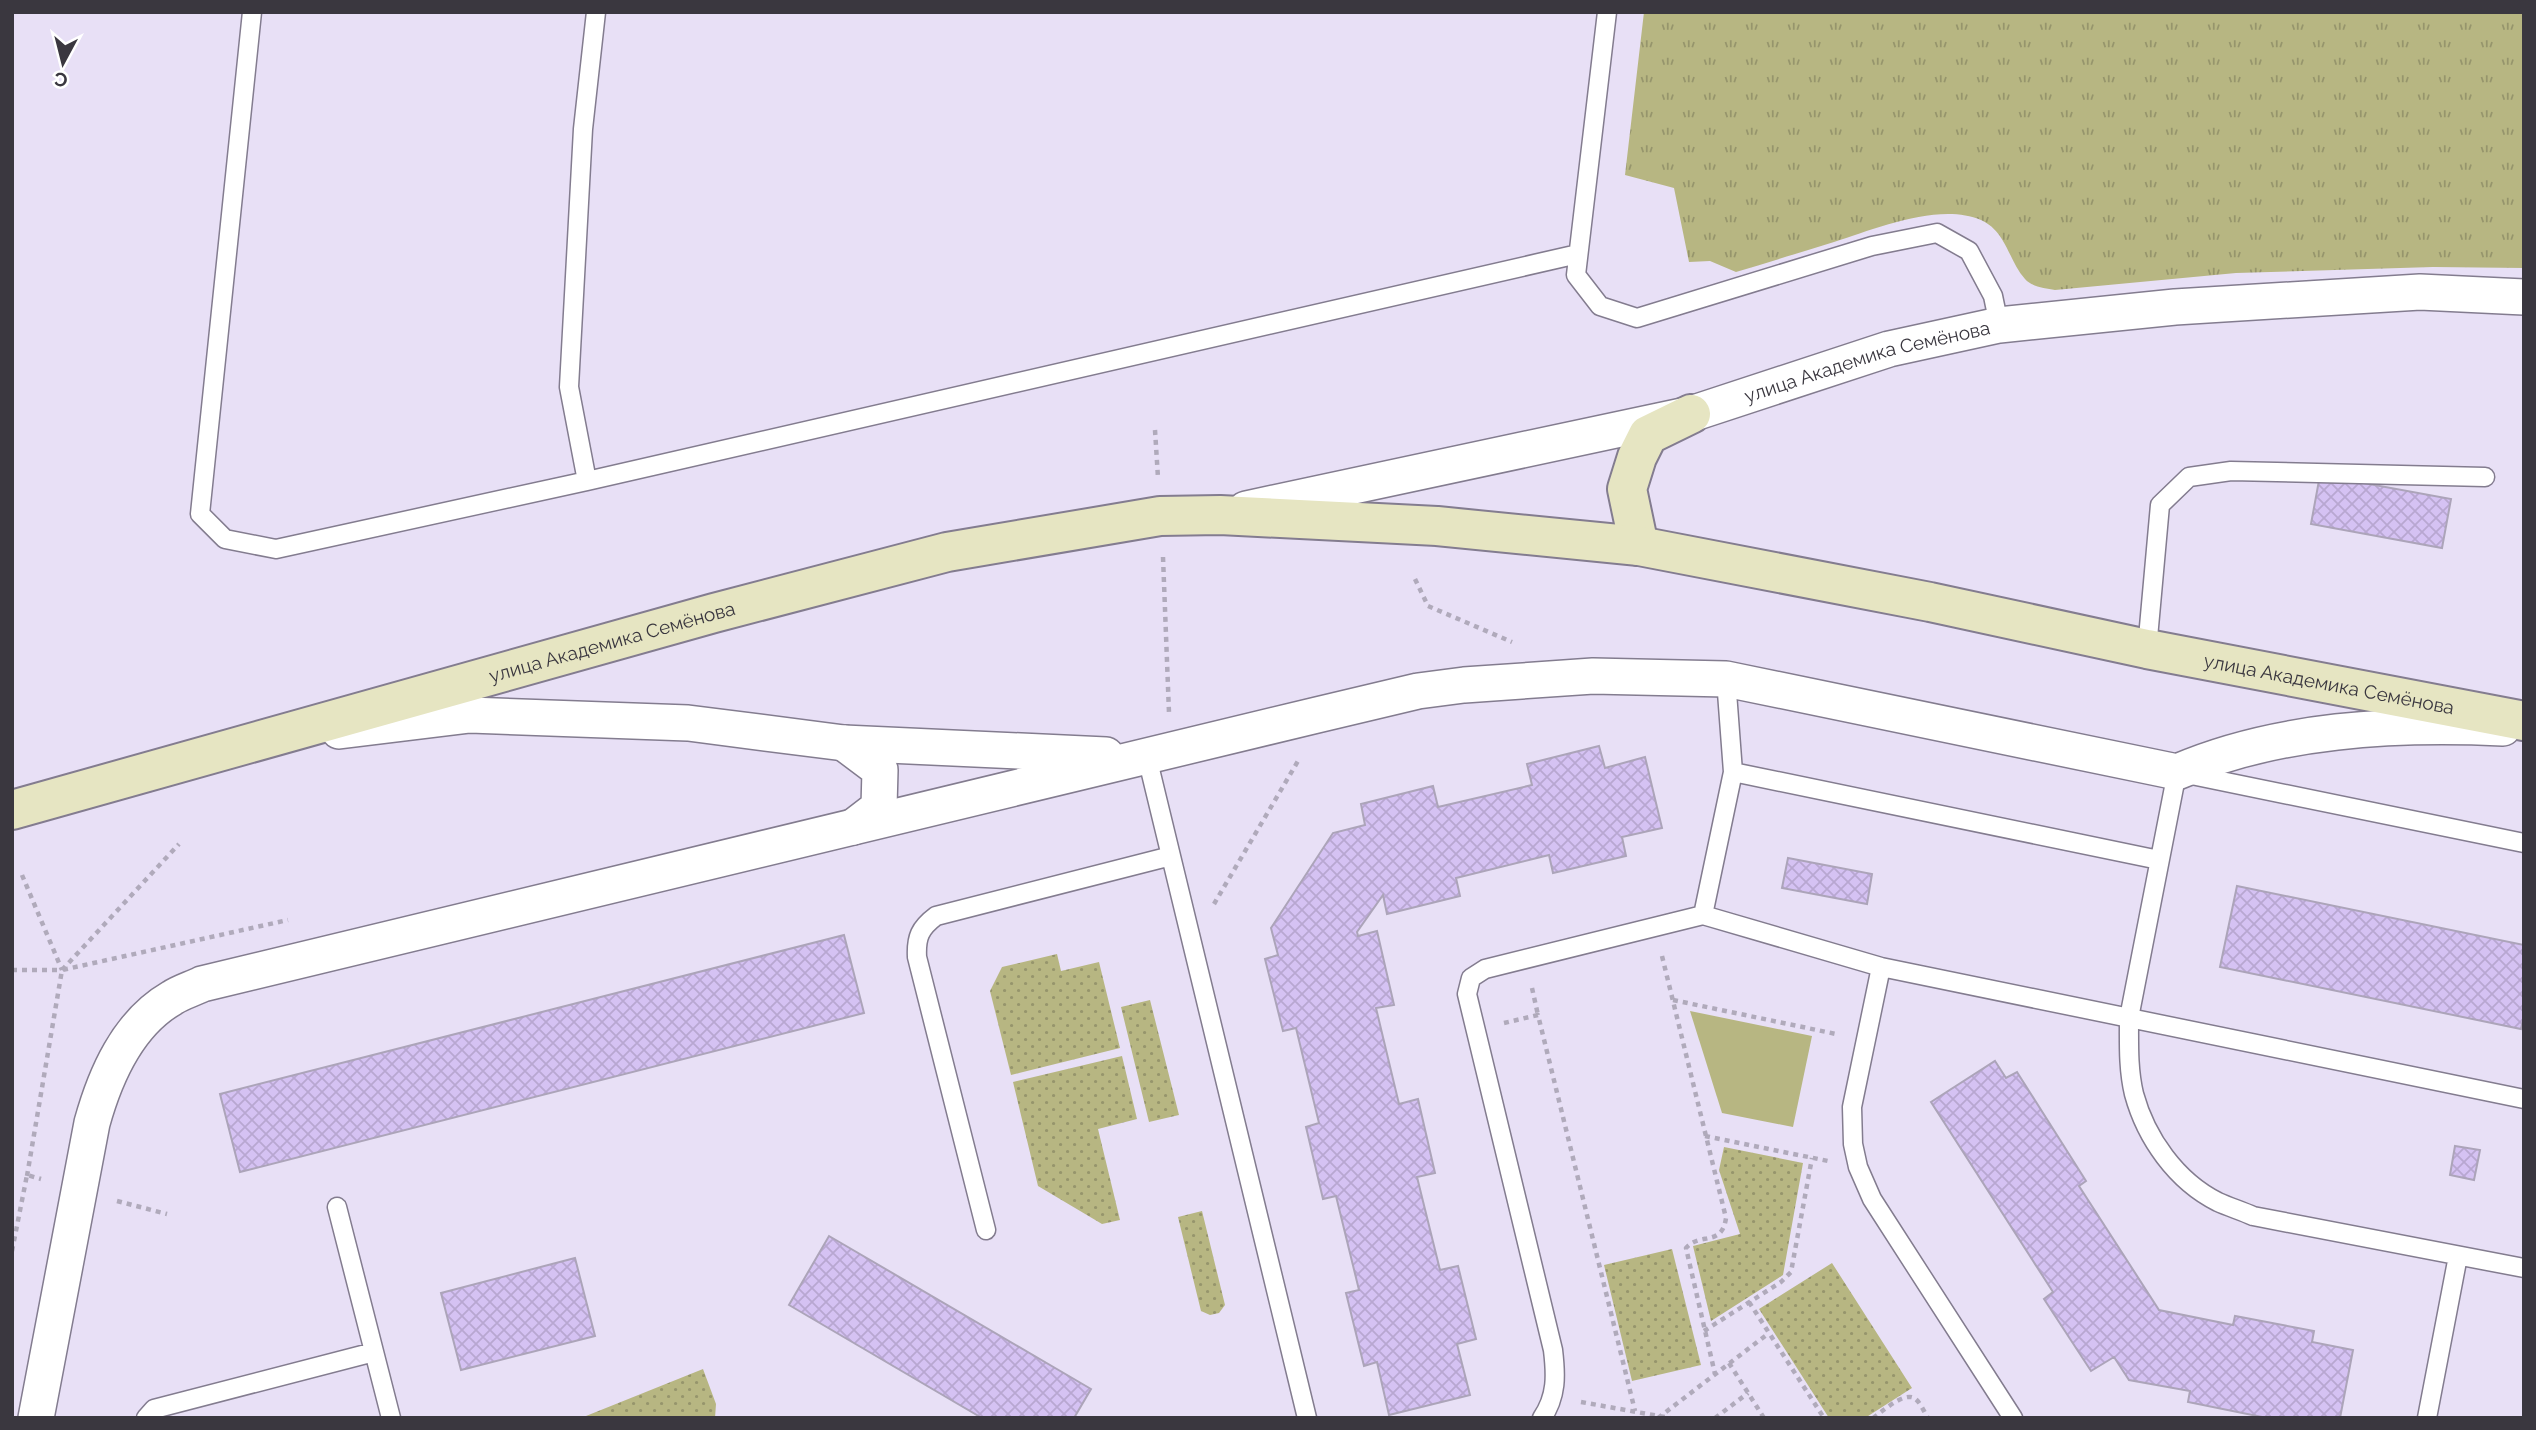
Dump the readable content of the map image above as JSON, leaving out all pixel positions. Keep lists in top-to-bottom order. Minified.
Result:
{"streets":{"main road":["улица Академика Семёнова"]},"north":"bottom"}
